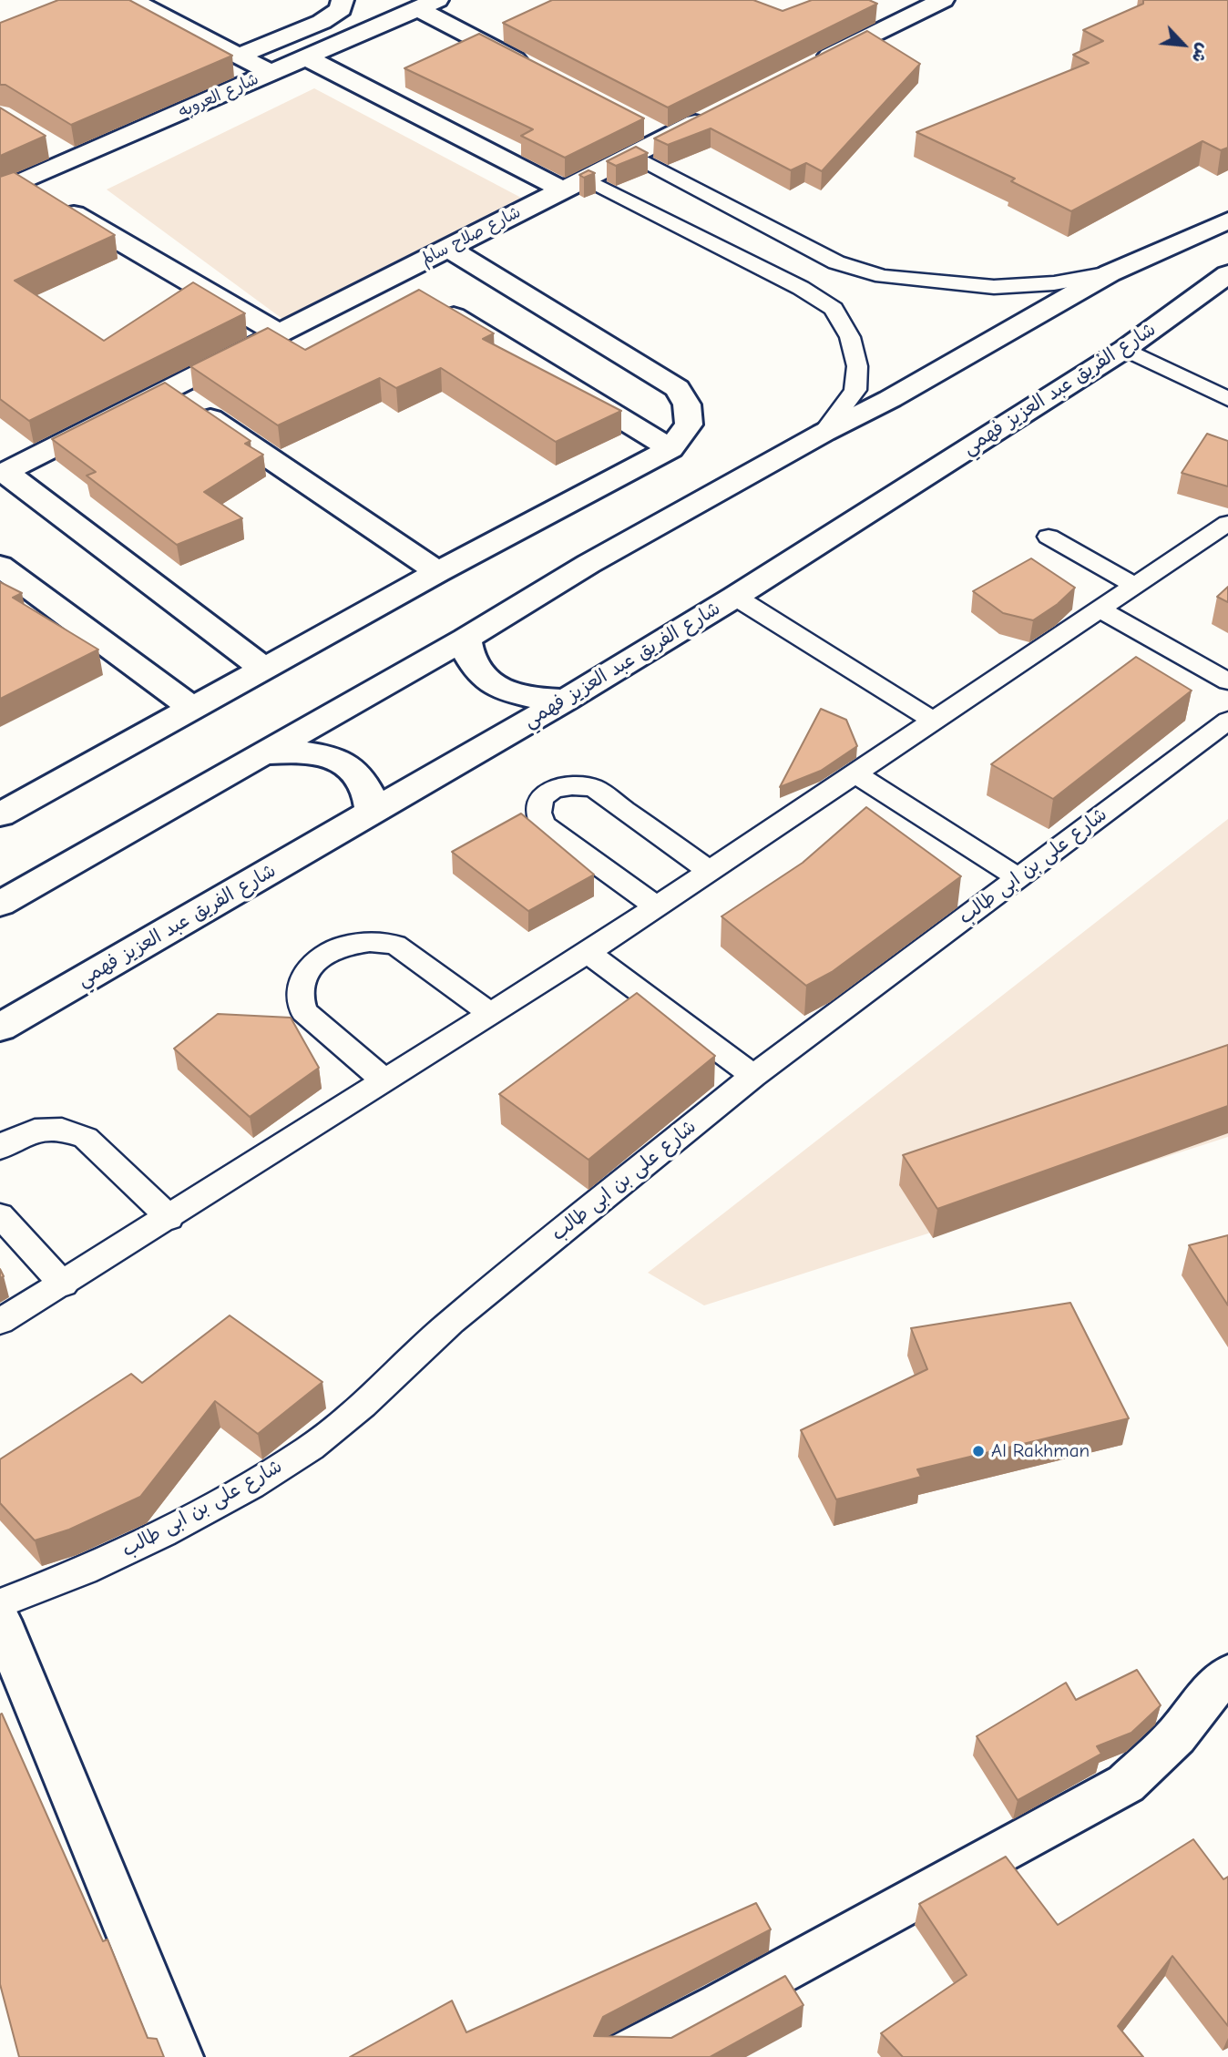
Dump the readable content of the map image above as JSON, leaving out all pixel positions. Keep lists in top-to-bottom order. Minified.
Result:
{"streets":{"street":["شارع العروبه","شارع صلاح سالم","شارع الفريق عبد العزيز فهمي"],"lane":["شارع على بن ابى طالب"]},"places":["Al Rakhman"],"north":"bottom right"}
